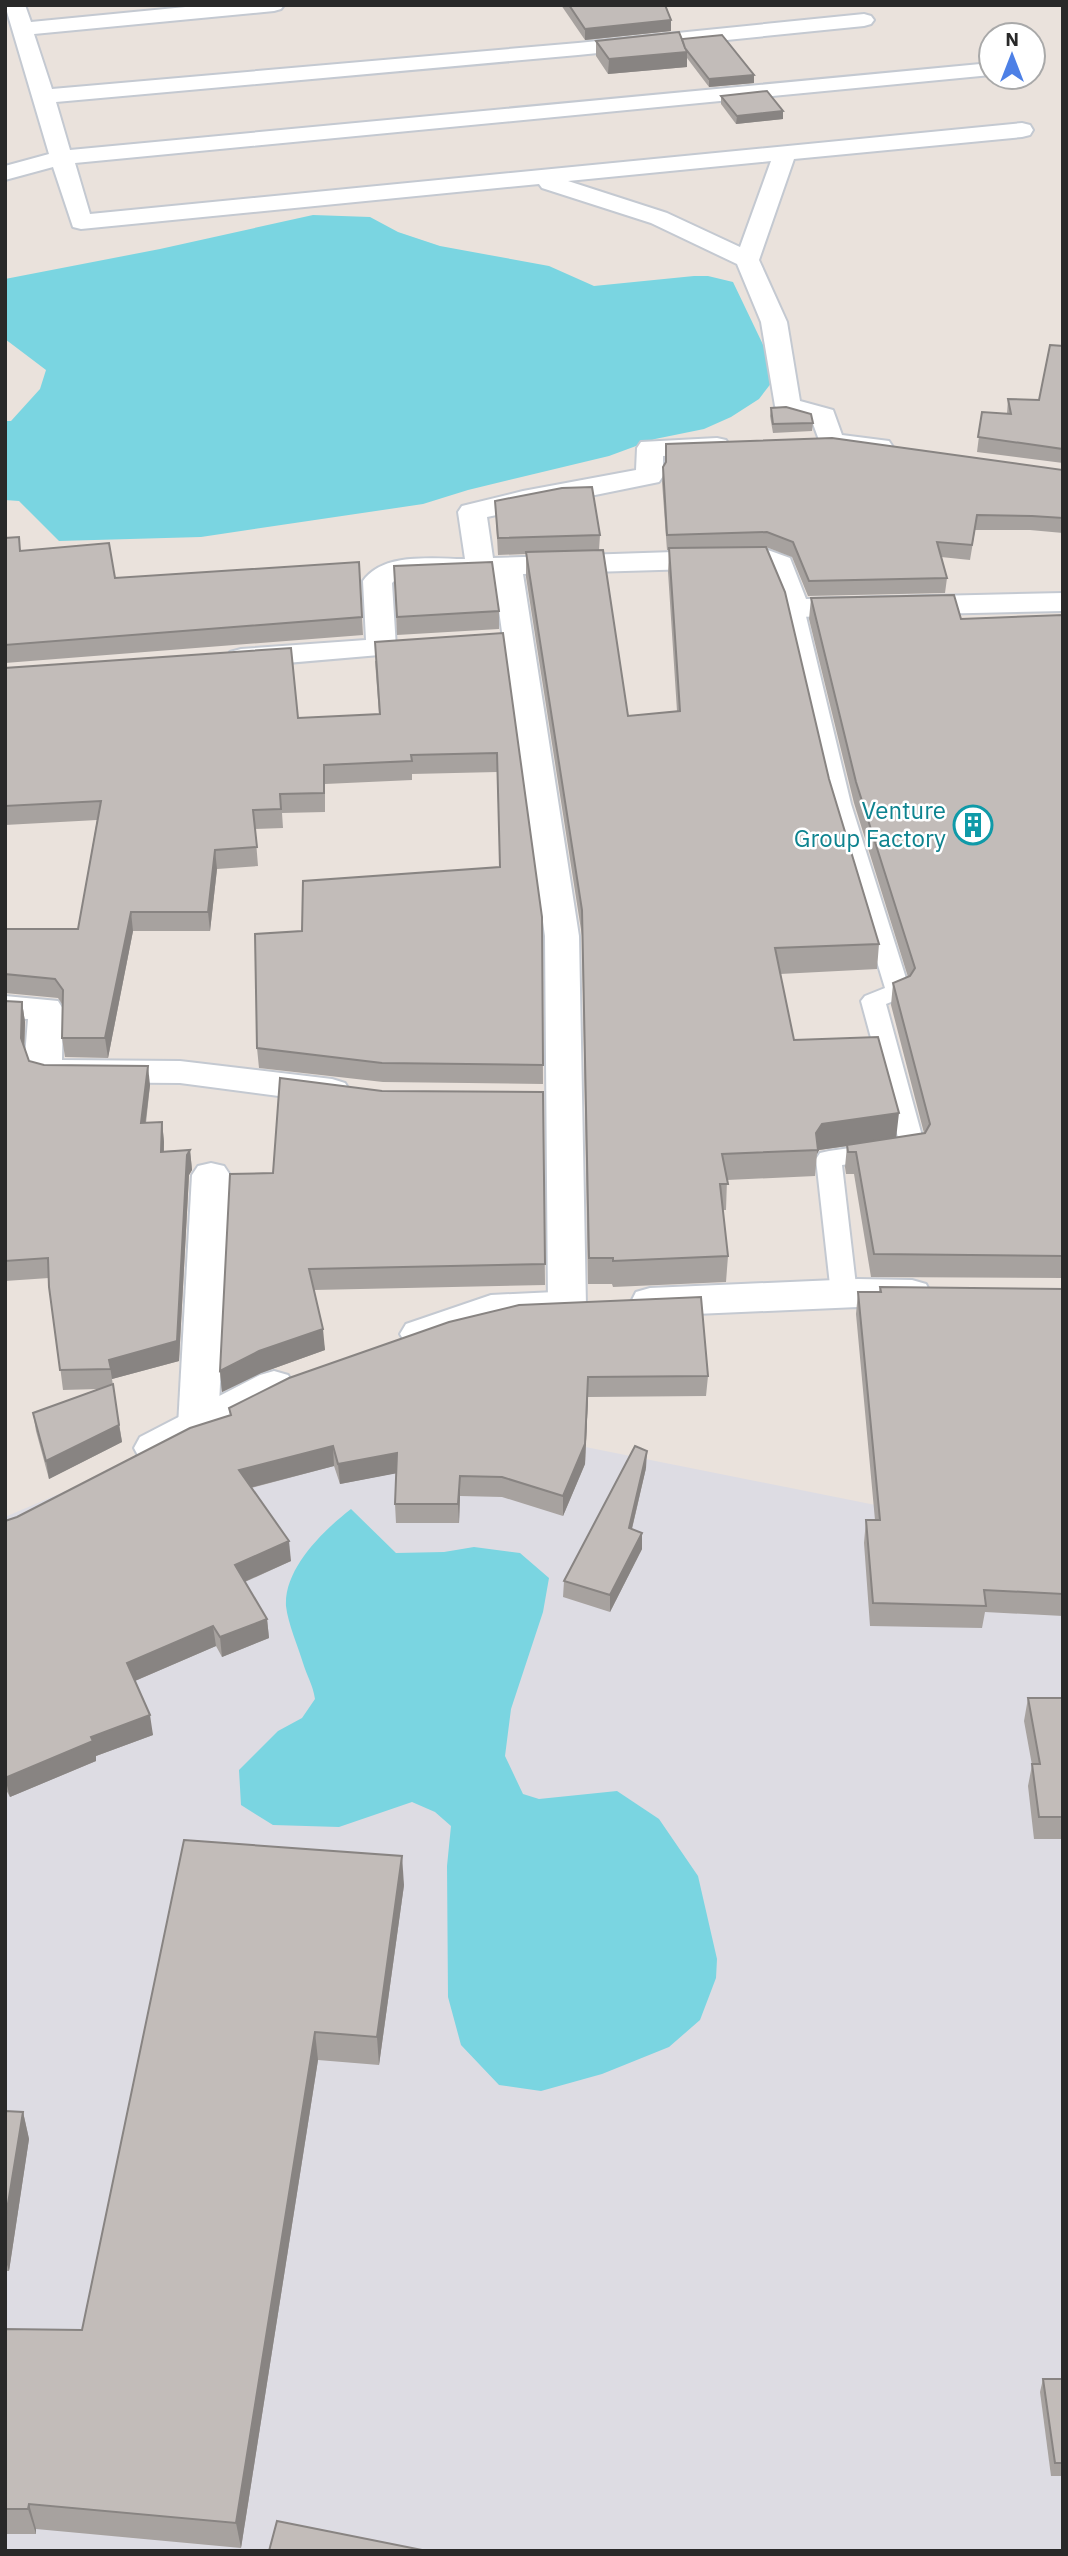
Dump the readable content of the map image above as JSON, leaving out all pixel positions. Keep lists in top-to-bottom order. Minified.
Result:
{"places":{"building":["Venture Group Factory"]},"north":"top"}
